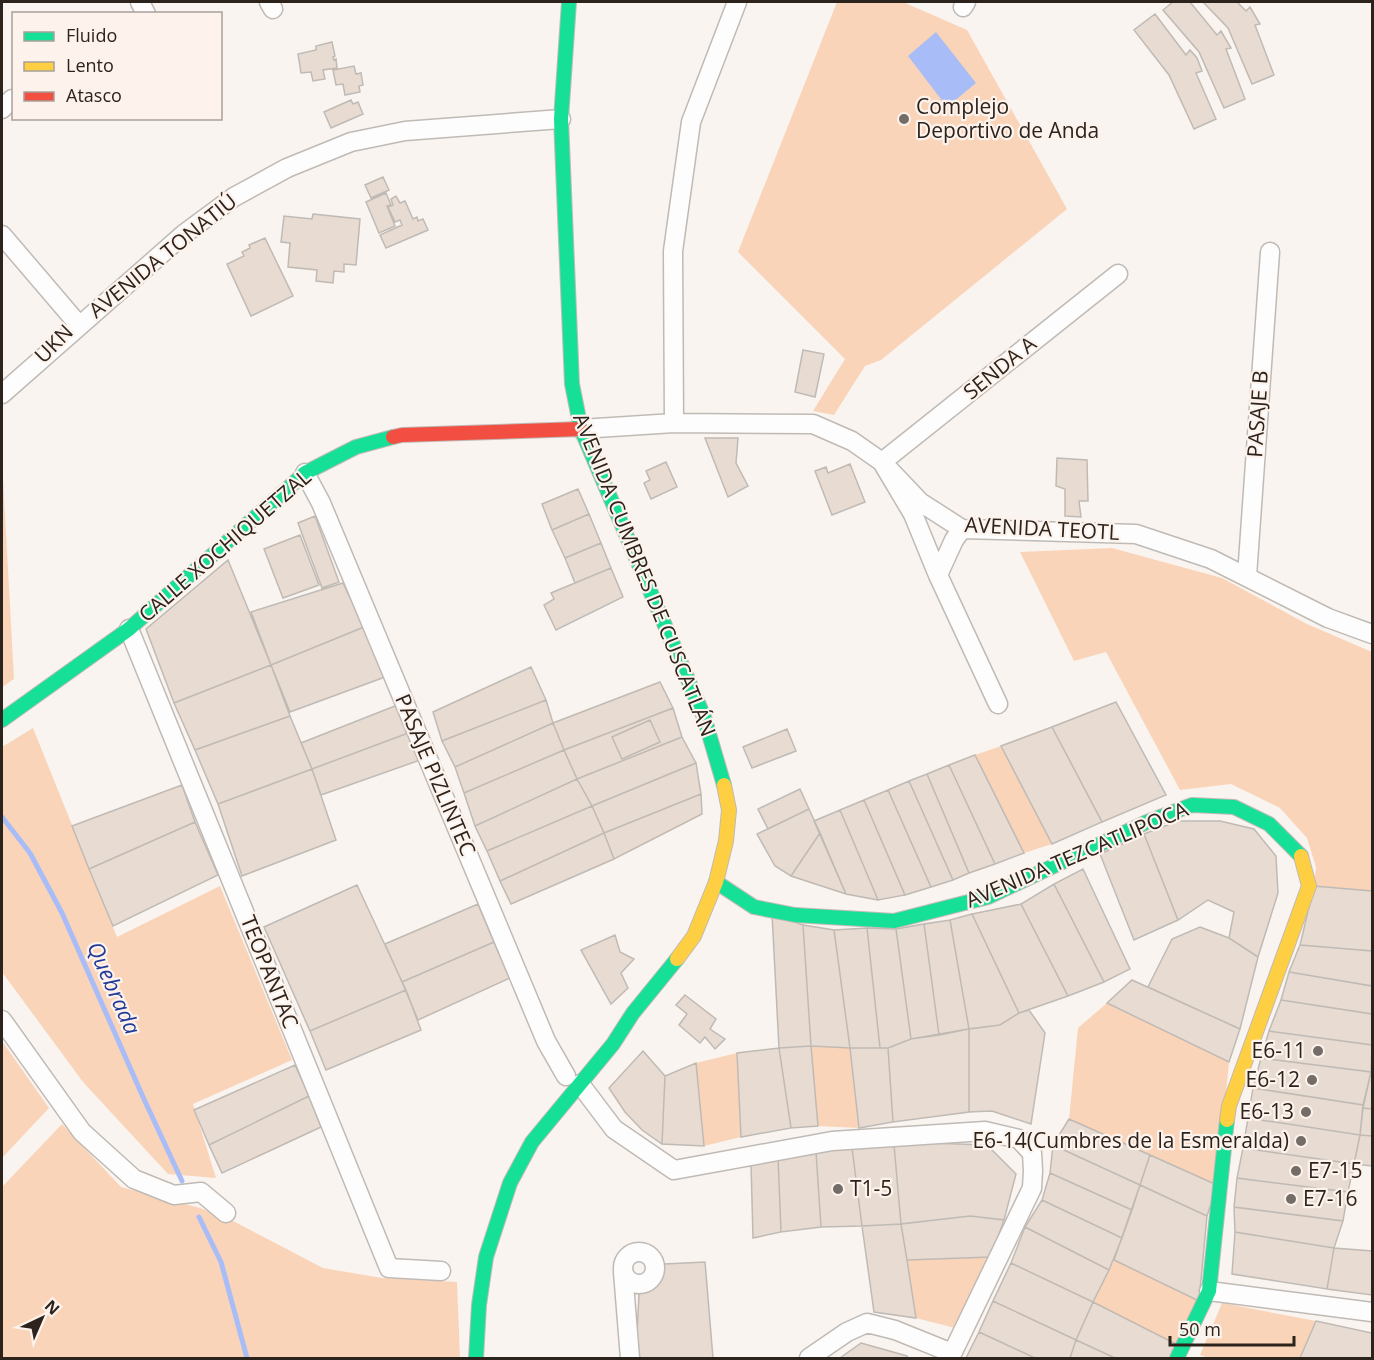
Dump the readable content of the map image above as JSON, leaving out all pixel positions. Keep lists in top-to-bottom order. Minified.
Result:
{"streets":{"main road":["CALLE XOCHIQUETZAL","AVENIDA CUMBRES DE CUSCATLÁN","AVENIDA TEZCATLIPOCA"],"street":["AVENIDA TONATIÚ","UKN","SENDA A","PASAJE B","AVENIDA TEOTL","PASAJE PIZLINTEC","TEOPANTAC"]},"crossings":[["AVENIDA TONATIÚ","UKN"],["AVENIDA TONATIÚ","AVENIDA CUMBRES DE CUSCATLÁN"],["SENDA A","AVENIDA TEOTL"],["PASAJE B","AVENIDA TEOTL"],["AVENIDA TEOTL","CALLE XOCHIQUETZAL"],["AVENIDA TEOTL","AVENIDA CUMBRES DE CUSCATLÁN"],["CALLE XOCHIQUETZAL","AVENIDA CUMBRES DE CUSCATLÁN"],["CALLE XOCHIQUETZAL","PASAJE PIZLINTEC"],["CALLE XOCHIQUETZAL","TEOPANTAC"],["AVENIDA CUMBRES DE CUSCATLÁN","PASAJE PIZLINTEC"],["AVENIDA CUMBRES DE CUSCATLÁN","AVENIDA TEZCATLIPOCA"]],"water":["Quebrada"],"places":["Complejo Deportivo de Anda","E6-11","E6-12","E6-13","E6-14(Cumbres de la Esmeralda)","E7-15","T1-5","E7-16"],"legend":["Fluido","Lento","Atasco"],"scale_bar":"50 m","north":"top right"}
